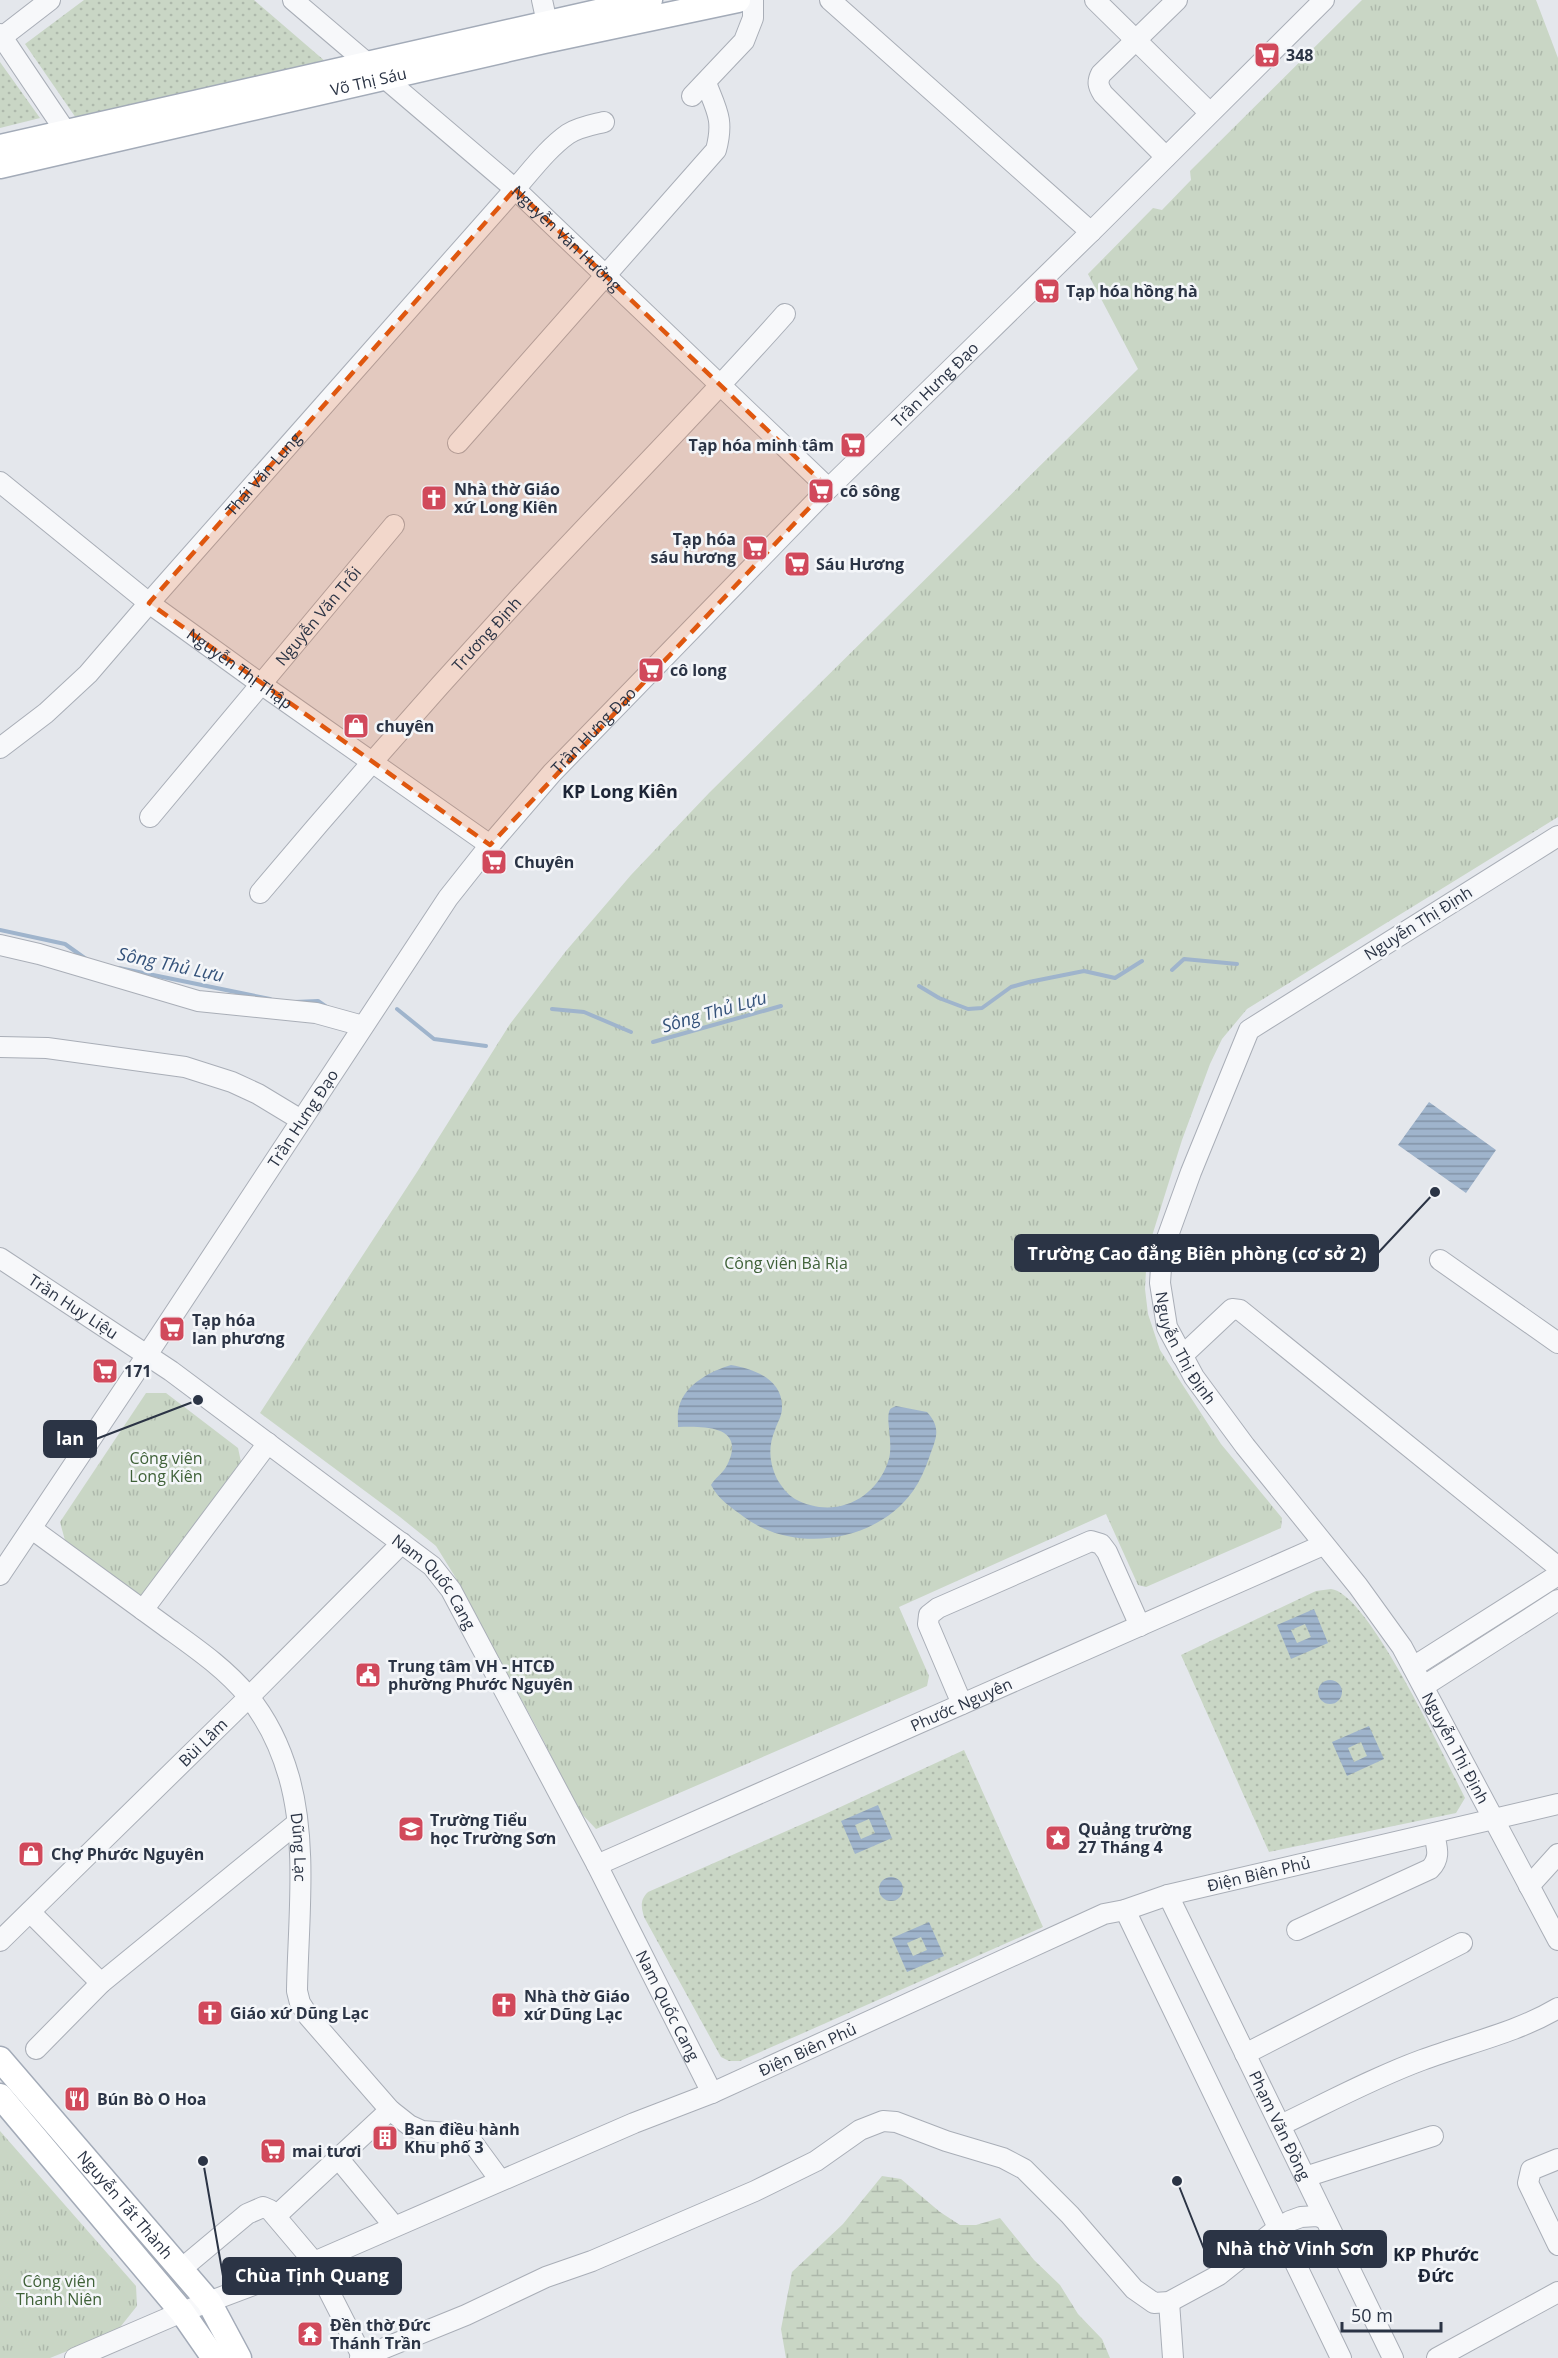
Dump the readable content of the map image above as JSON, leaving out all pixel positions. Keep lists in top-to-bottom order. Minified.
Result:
{"streets":{"main road":["Võ Thị Sáu","Nguyễn Tất Thành"],"street":["Nguyễn Văn Hưởng","Trần Hưng Đạo","Thái Văn Lung","Nguyễn Văn Trỗi","Trương Định","Nguyễn Thị Thập","Nguyễn Thị Định","Trần Huy Liệu","Nam Quốc Cang","Phước Nguyên","Bùi Lâm","Dũng Lạc","Điện Biên Phủ","Phạm Văn Đồng"]},"crossings":[["Võ Thị Sáu","Nguyễn Văn Hưởng"],["Nguyễn Văn Hưởng","Trần Hưng Đạo"],["Nguyễn Văn Hưởng","Thái Văn Lung"],["Nguyễn Văn Hưởng","Trương Định"],["Trần Hưng Đạo","Nguyễn Thị Thập"],["Trần Hưng Đạo","Trần Huy Liệu"],["Trần Hưng Đạo","Nam Quốc Cang"],["Trần Hưng Đạo","Dũng Lạc"],["Thái Văn Lung","Nguyễn Thị Thập"],["Nguyễn Văn Trỗi","Nguyễn Thị Thập"],["Trương Định","Nguyễn Thị Thập"],["Nguyễn Thị Định","Phước Nguyên"],["Nguyễn Thị Định","Điện Biên Phủ"],["Trần Huy Liệu","Nam Quốc Cang"],["Nam Quốc Cang","Phước Nguyên"],["Nam Quốc Cang","Bùi Lâm"],["Nam Quốc Cang","Điện Biên Phủ"],["Bùi Lâm","Dũng Lạc"],["Dũng Lạc","Điện Biên Phủ"],["Điện Biên Phủ","Phạm Văn Đồng"],["Điện Biên Phủ","Nguyễn Tất Thành"]],"districts":["KP Long Kiên","KP Phước Đức"],"water":["Sông Thủ Lựu"],"parks":["Công viên Bà Rịa","Công viên Long Kiên","Công viên Thanh Niên"],"places":{"supermarket":["348","Tạp hóa hồng hà","Tạp hóa minh tâm","cô sông","Tạp hóa sáu hương","Sáu Hương","cô long","Chuyên","Tạp hóa lan phương","171","mai tươi"],"church":["Nhà thờ Giáo xứ Long Kiên","Nhà thờ Giáo xứ Dũng Lạc","Giáo xứ Dũng Lạc"],"shop":["chuyên","Chợ Phước Nguyên"],"other":["Trường Cao đẳng Biên phòng (cơ sở 2)","lan","Chùa Tịnh Quang","Nhà thờ Vinh Sơn"],"public building":["Trung tâm VH - HTCĐ phường Phước Nguyên"],"school or university":["Trường Tiểu học Trường Sơn"],"place":["Quảng trường 27 Tháng 4"],"restaurant":["Bún Bò O Hoa"],"building":["Ban điều hành Khu phố 3"],"temple":["Đền thờ Đức Thánh Trần"]},"scale_bar":"50 m"}
